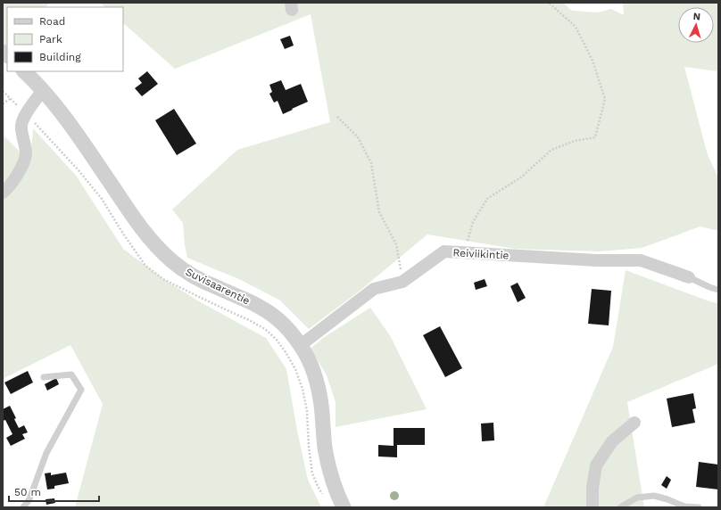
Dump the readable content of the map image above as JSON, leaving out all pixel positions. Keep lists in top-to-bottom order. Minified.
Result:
{"streets":{"street":["Reiviikintie","Suvisaarentie"]},"crossings":[["Reiviikintie","Suvisaarentie"]],"legend":["Road","Park","Building"],"scale_bar":"50 m","north":"top"}
